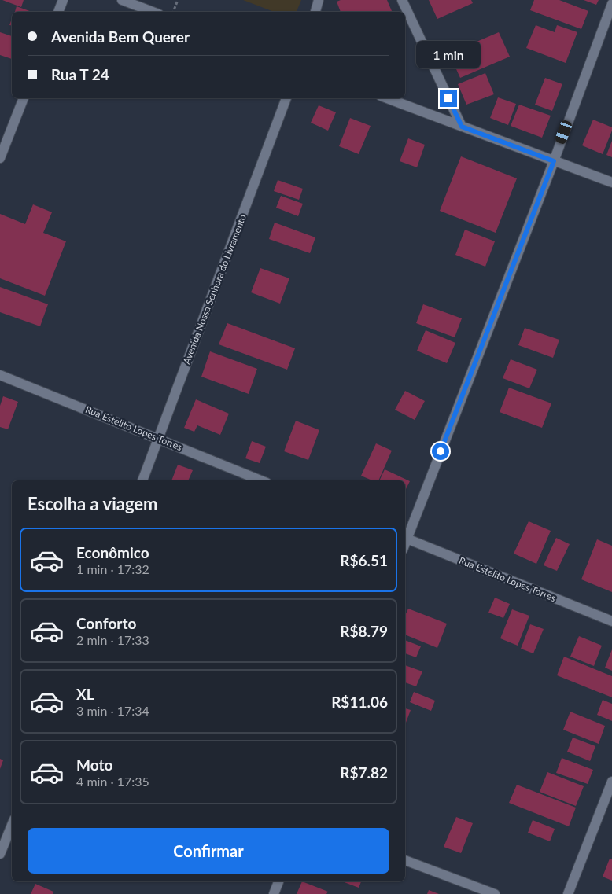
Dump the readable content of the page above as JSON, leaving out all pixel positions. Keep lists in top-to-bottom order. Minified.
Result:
{"streets":{"street":["Avenida Nossa Senhora do Livramento","Rua Estelito Lopes Torres"]},"crossings":[["Avenida Nossa Senhora do Livramento","Rua Estelito Lopes Torres"]],"page":{"banner":["Avenida Bem Querer","Rua T 24"],"bubble":"1 min","heading":"Escolha a viagem","list":[{"name":"Econômico","note":"1 min · 17:32","value":"R$6.51"},{"name":"Conforto","note":"2 min · 17:33","value":"R$8.79"},{"name":"XL","note":"3 min · 17:34","value":"R$11.06"},{"name":"Moto","note":"4 min · 17:35","value":"R$7.82"}],"buttons":"Confirmar"}}
